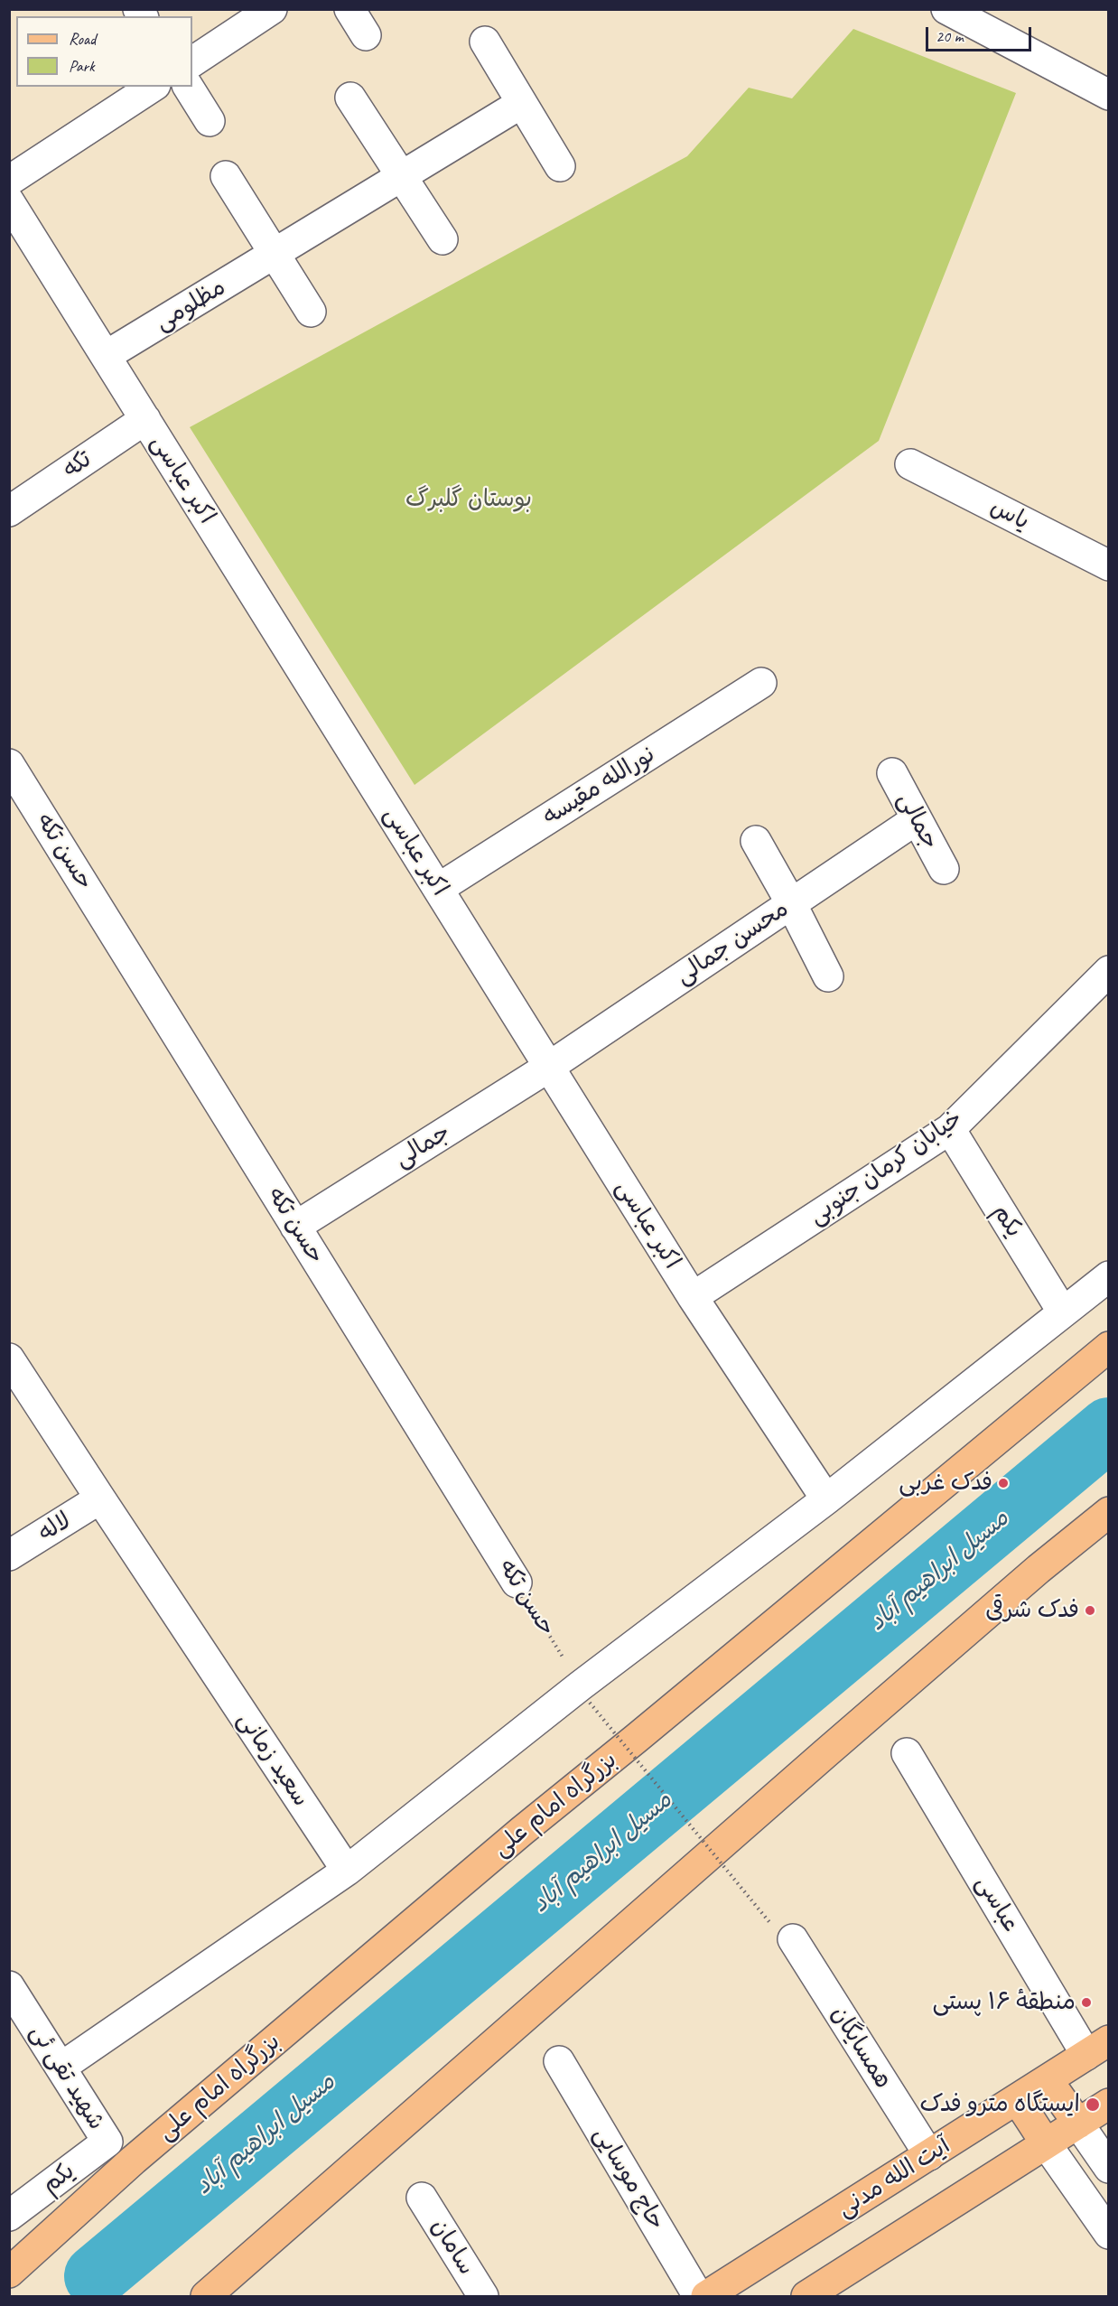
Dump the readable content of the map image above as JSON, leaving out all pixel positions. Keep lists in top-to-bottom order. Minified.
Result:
{"streets":{"main road":["بزرگراه امام علی","آیت الله مدنی"],"street":["مظلومی","تکه","اکبر عباسی","یاس","نورالله مقیسه","جمالی","حسن تکه","محسن جمالی","خیابان کرمان جنوبی","یکم","لاله","سعید زمانی","عباسی","همسایگان","شهید تقی ئی","حاج موسایی","سامان"]},"crossings":[["مظلومی","اکبر عباسی"],["تکه","اکبر عباسی"],["اکبر عباسی","نورالله مقیسه"],["اکبر عباسی","جمالی"],["اکبر عباسی","محسن جمالی"],["اکبر عباسی","خیابان کرمان جنوبی"],["جمالی","حسن تکه"],["جمالی","محسن جمالی"],["خیابان کرمان جنوبی","یکم"],["یکم","شهید تقی ئی"],["لاله","سعید زمانی"],["عباسی","آیت الله مدنی"],["همسایگان","آیت الله مدنی"]],"water":["مسیل ابراهیم آباد"],"parks":["بوستان گلبرگ"],"places":["فدک غربی","فدک شرقی","منطقهٔ ۱۶ پستی","ایستگاه مترو فدک"],"legend":["Road","Park"],"scale_bar":"20 m"}
